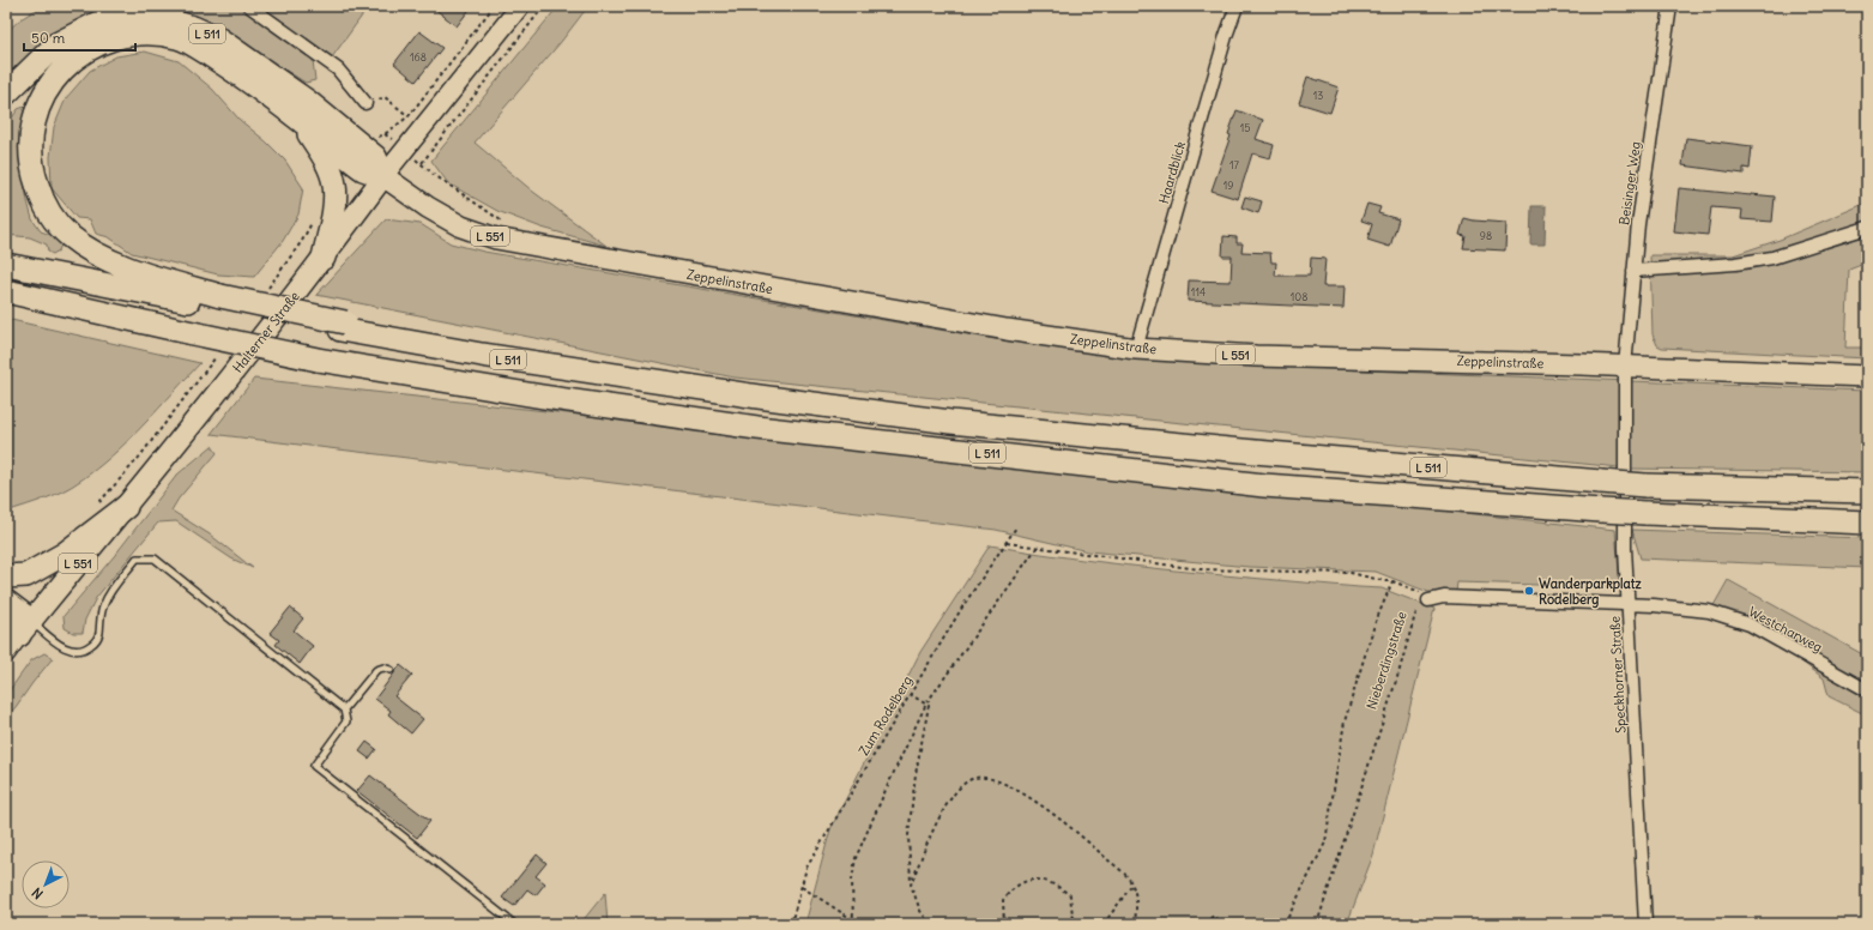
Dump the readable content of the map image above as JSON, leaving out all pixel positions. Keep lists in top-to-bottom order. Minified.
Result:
{"streets":{"highway":["L 511"],"main road":["L 551","Zeppelinstraße","Halterner Straße"],"street":["Haardblick","Beisinger Weg","Westcharweg","Speckhorner Straße"],"path":["Nieberdingstraße","Zum Rodelberg"]},"crossings":[["L 511","Zeppelinstraße"],["L 511","Halterner Straße"],["Haardblick","Zeppelinstraße"],["Beisinger Weg","Zeppelinstraße"],["Beisinger Weg","Speckhorner Straße"],["Zeppelinstraße","Halterner Straße"],["Zeppelinstraße","Speckhorner Straße"],["Westcharweg","Speckhorner Straße"]],"places":["Wanderparkplatz Rodelberg"],"house_numbers":["168","13","15","17","19","98","114","108"],"scale_bar":"50 m","north":"bottom left"}
